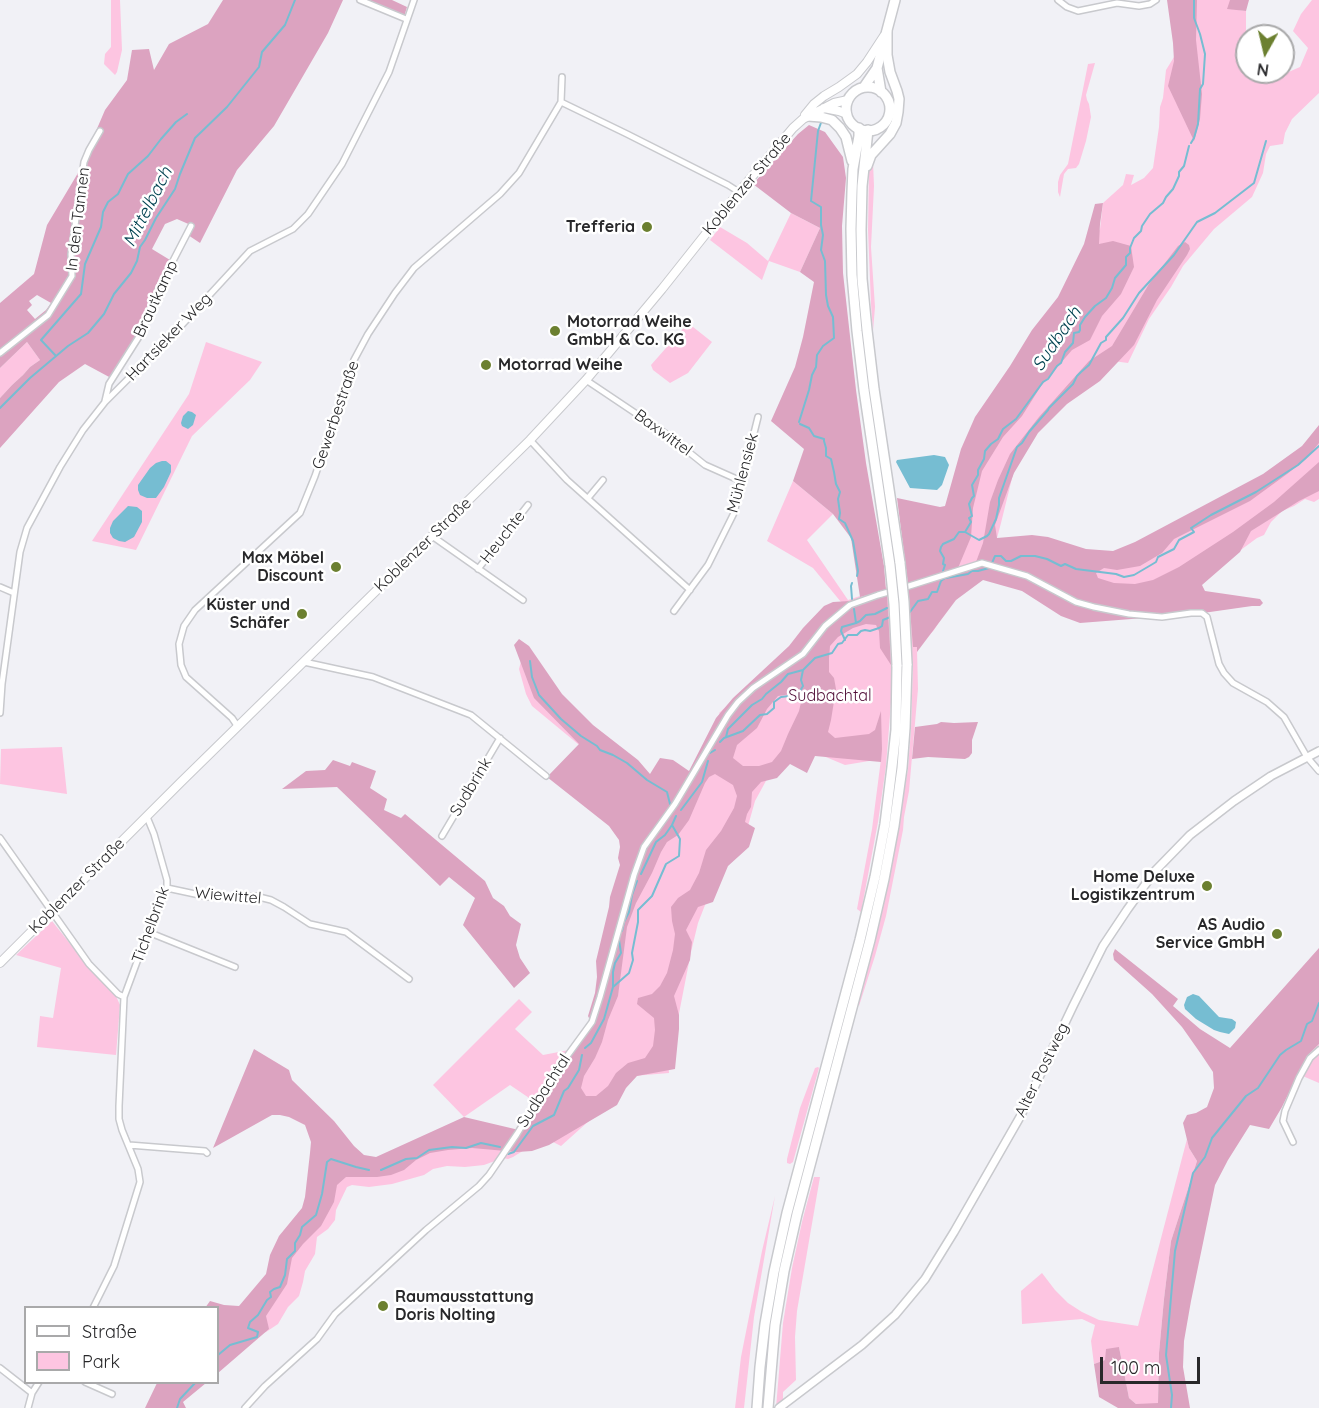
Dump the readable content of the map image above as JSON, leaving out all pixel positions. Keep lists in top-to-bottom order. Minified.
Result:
{"streets":{"main road":["Koblenzer Straße"],"street":["In den Tannen","Brautkamp","Hartsieker Weg","Gewerbestraße","Baxwittel","Mühlensiek","Heuchte","Sudbrink","Wiewittel","Tichelbrink","Alter Postweg","Sudbachtal"]},"crossings":[["Koblenzer Straße","Gewerbestraße"],["Koblenzer Straße","Baxwittel"],["Koblenzer Straße","Heuchte"],["Koblenzer Straße","Tichelbrink"],["Brautkamp","Hartsieker Weg"],["Baxwittel","Mühlensiek"],["Wiewittel","Tichelbrink"],["Alter Postweg","Sudbachtal"]],"water":["Mittelbach","Sudbach"],"parks":["Sudbachtal"],"places":["Trefferia","Motorrad Weihe GmbH & Co. KG","Motorrad Weihe","Max Möbel Discount","Küster und Schäfer","Home Deluxe Logistikzentrum","AS Audio Service GmbH","Raumausstattung Doris Nolting"],"legend":["Straße","Park"],"scale_bar":"100 m","north":"bottom"}
